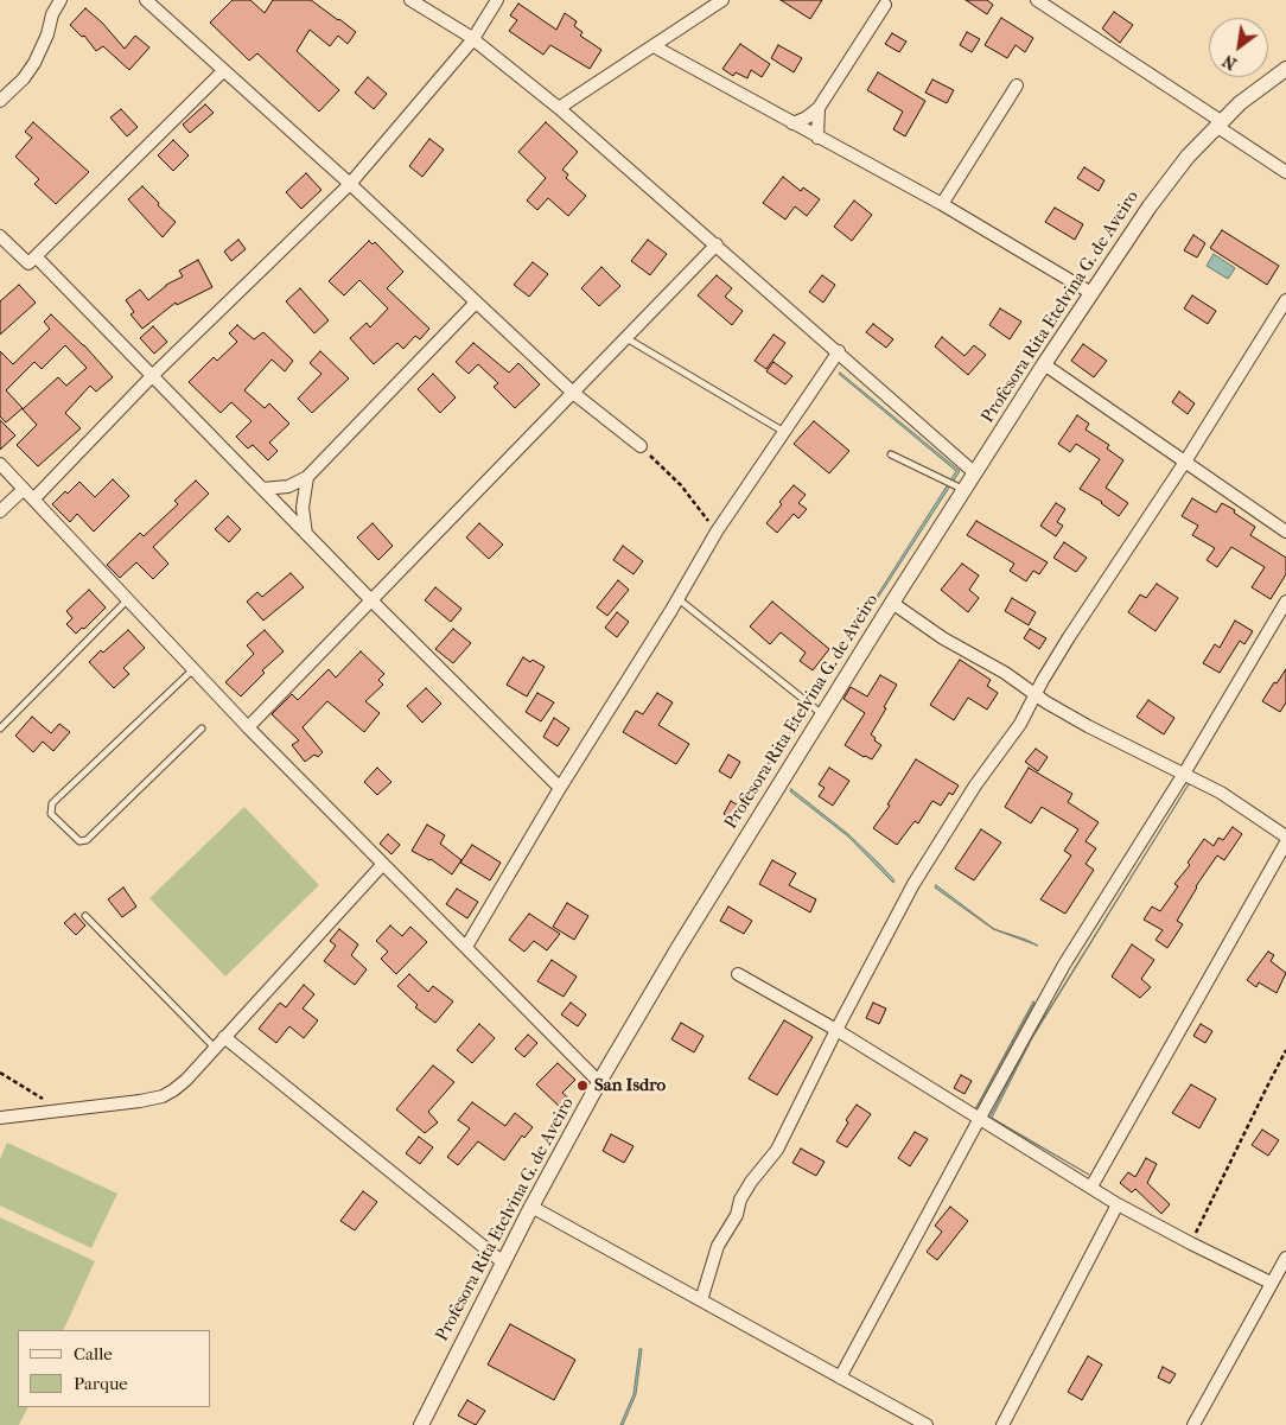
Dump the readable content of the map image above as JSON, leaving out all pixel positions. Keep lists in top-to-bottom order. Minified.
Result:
{"streets":{"street":["Profesora Rita Etelvina G. de Aveiro"]},"places":["San Isdro"],"legend":["Calle","Parque"],"north":"bottom left"}
